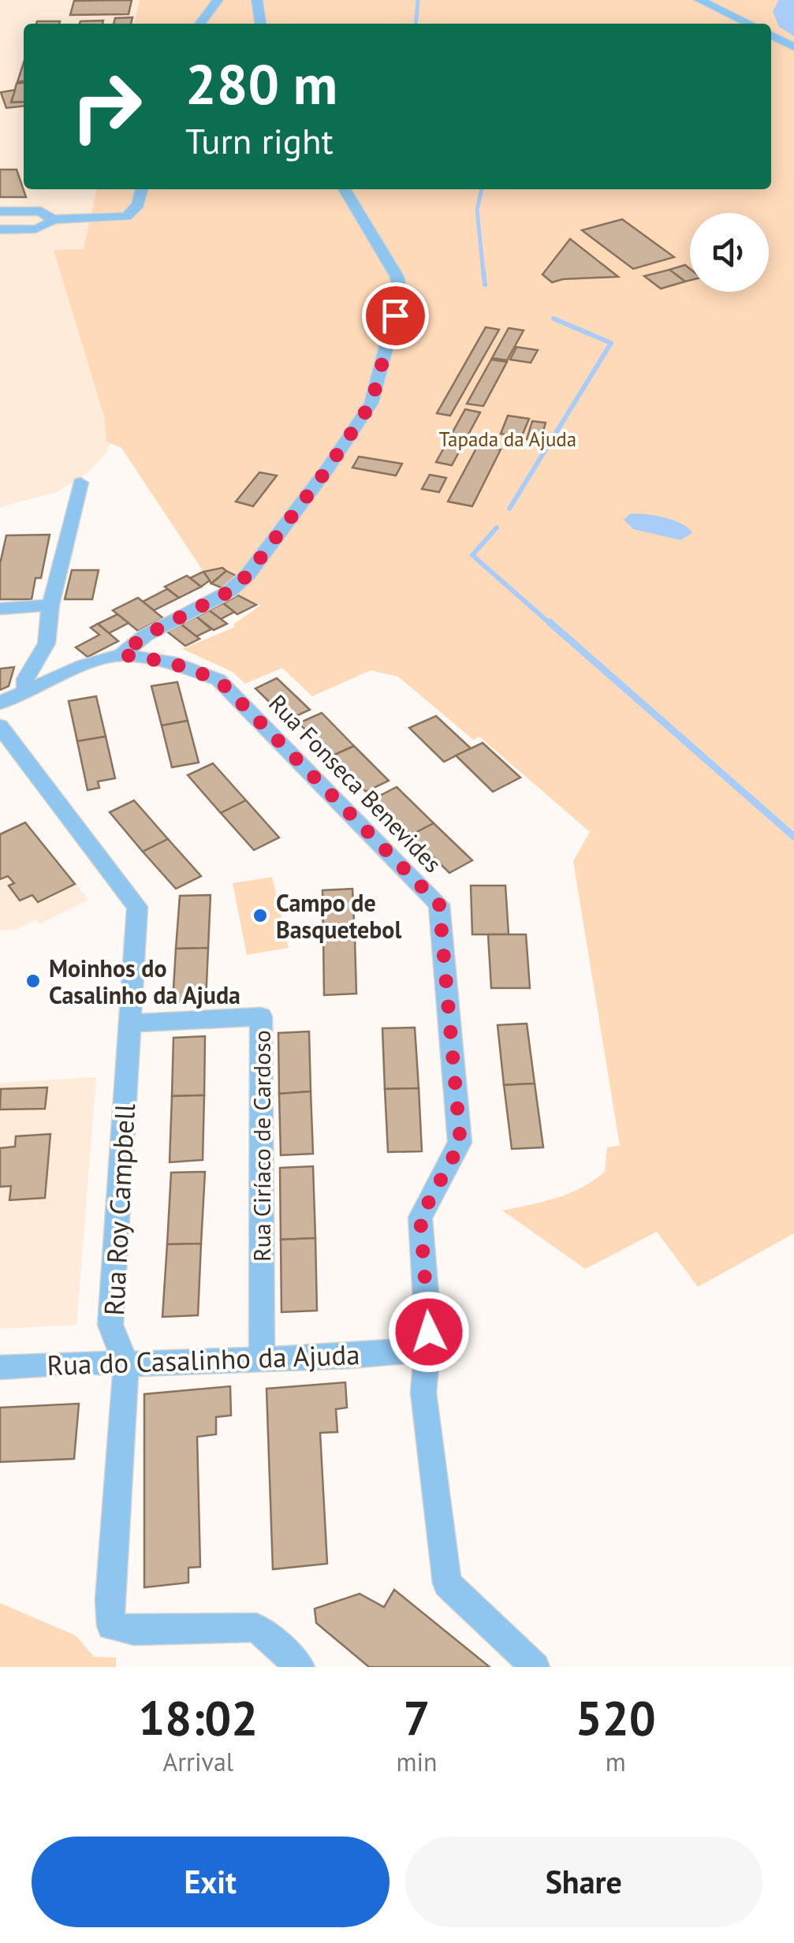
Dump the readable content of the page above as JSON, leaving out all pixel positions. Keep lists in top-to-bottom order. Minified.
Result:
{"streets":{"street":["Rua Fonseca Benevides","Rua Ciríaco de Cardoso","Rua Roy Campbell","Rua do Casalinho da Ajuda"]},"crossings":[["Rua Fonseca Benevides","Rua do Casalinho da Ajuda"],["Rua Ciríaco de Cardoso","Rua Roy Campbell"],["Rua Ciríaco de Cardoso","Rua do Casalinho da Ajuda"],["Rua Roy Campbell","Rua do Casalinho da Ajuda"]],"parks":["Tapada da Ajuda"],"places":["Campo de Basquetebol","Moinhos do Casalinho da Ajuda"],"page":{"turn":["280 m","Turn right"],"eta":["18:02","Arrival","7","min","520","m"],"buttons":["Exit","Share"]}}
